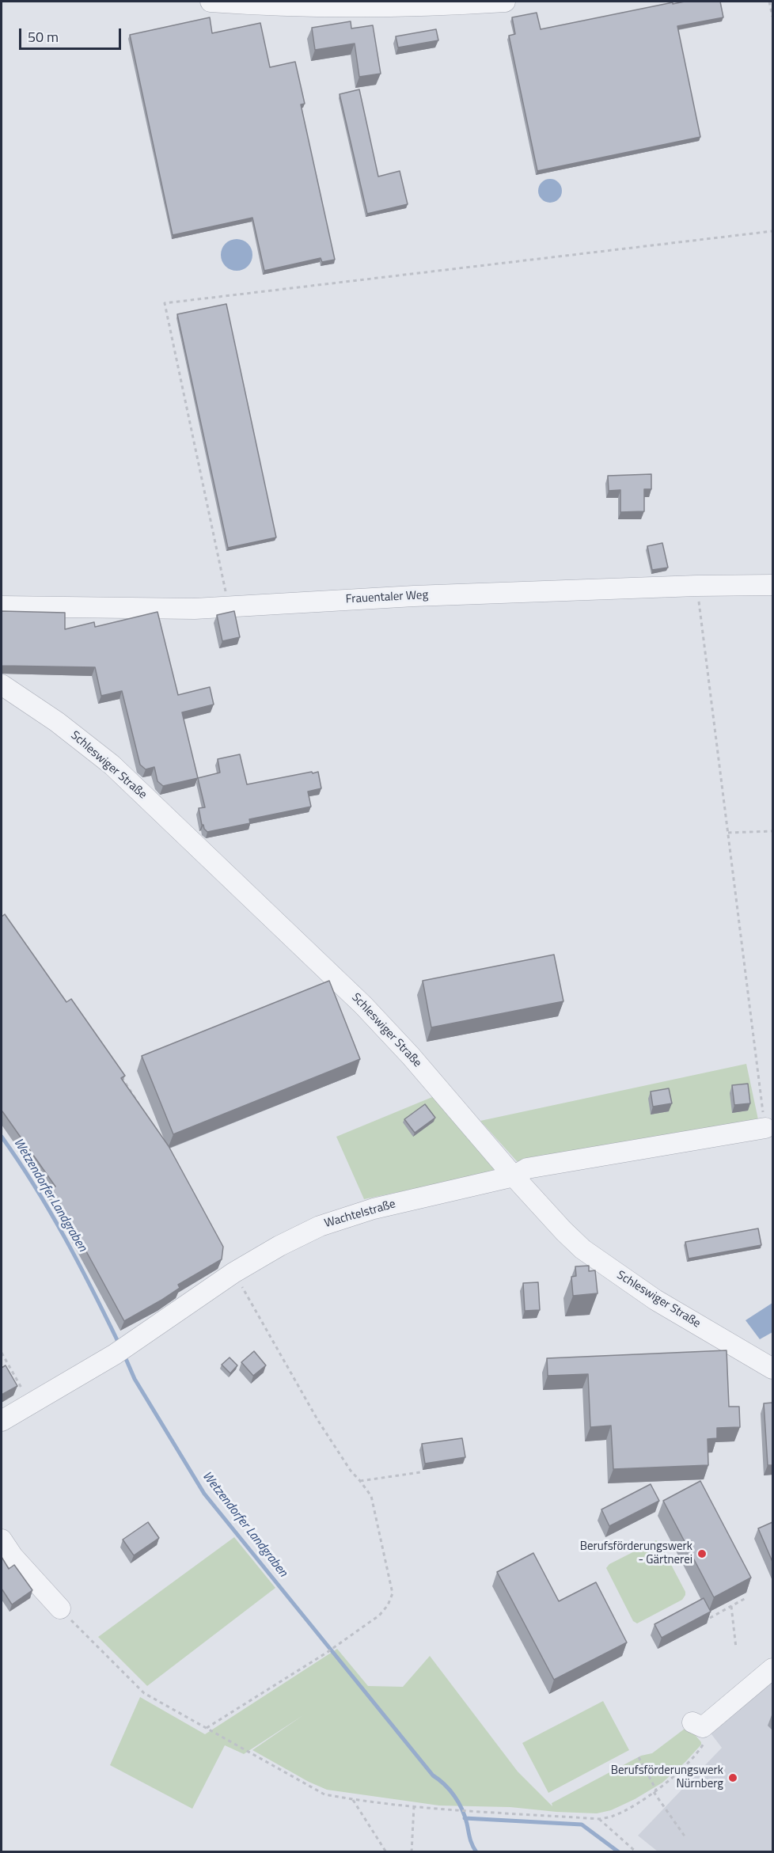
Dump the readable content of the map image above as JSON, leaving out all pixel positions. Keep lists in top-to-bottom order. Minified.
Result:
{"streets":{"street":["Frauentaler Weg","Schleswiger Straße","Wachtelstraße"]},"crossings":[["Schleswiger Straße","Wachtelstraße"]],"water":["Wetzendorfer Landgraben"],"places":["Berufsförderungswerk - Gärtnerei","Berufsförderungswerk Nürnberg"],"scale_bar":"50 m"}
